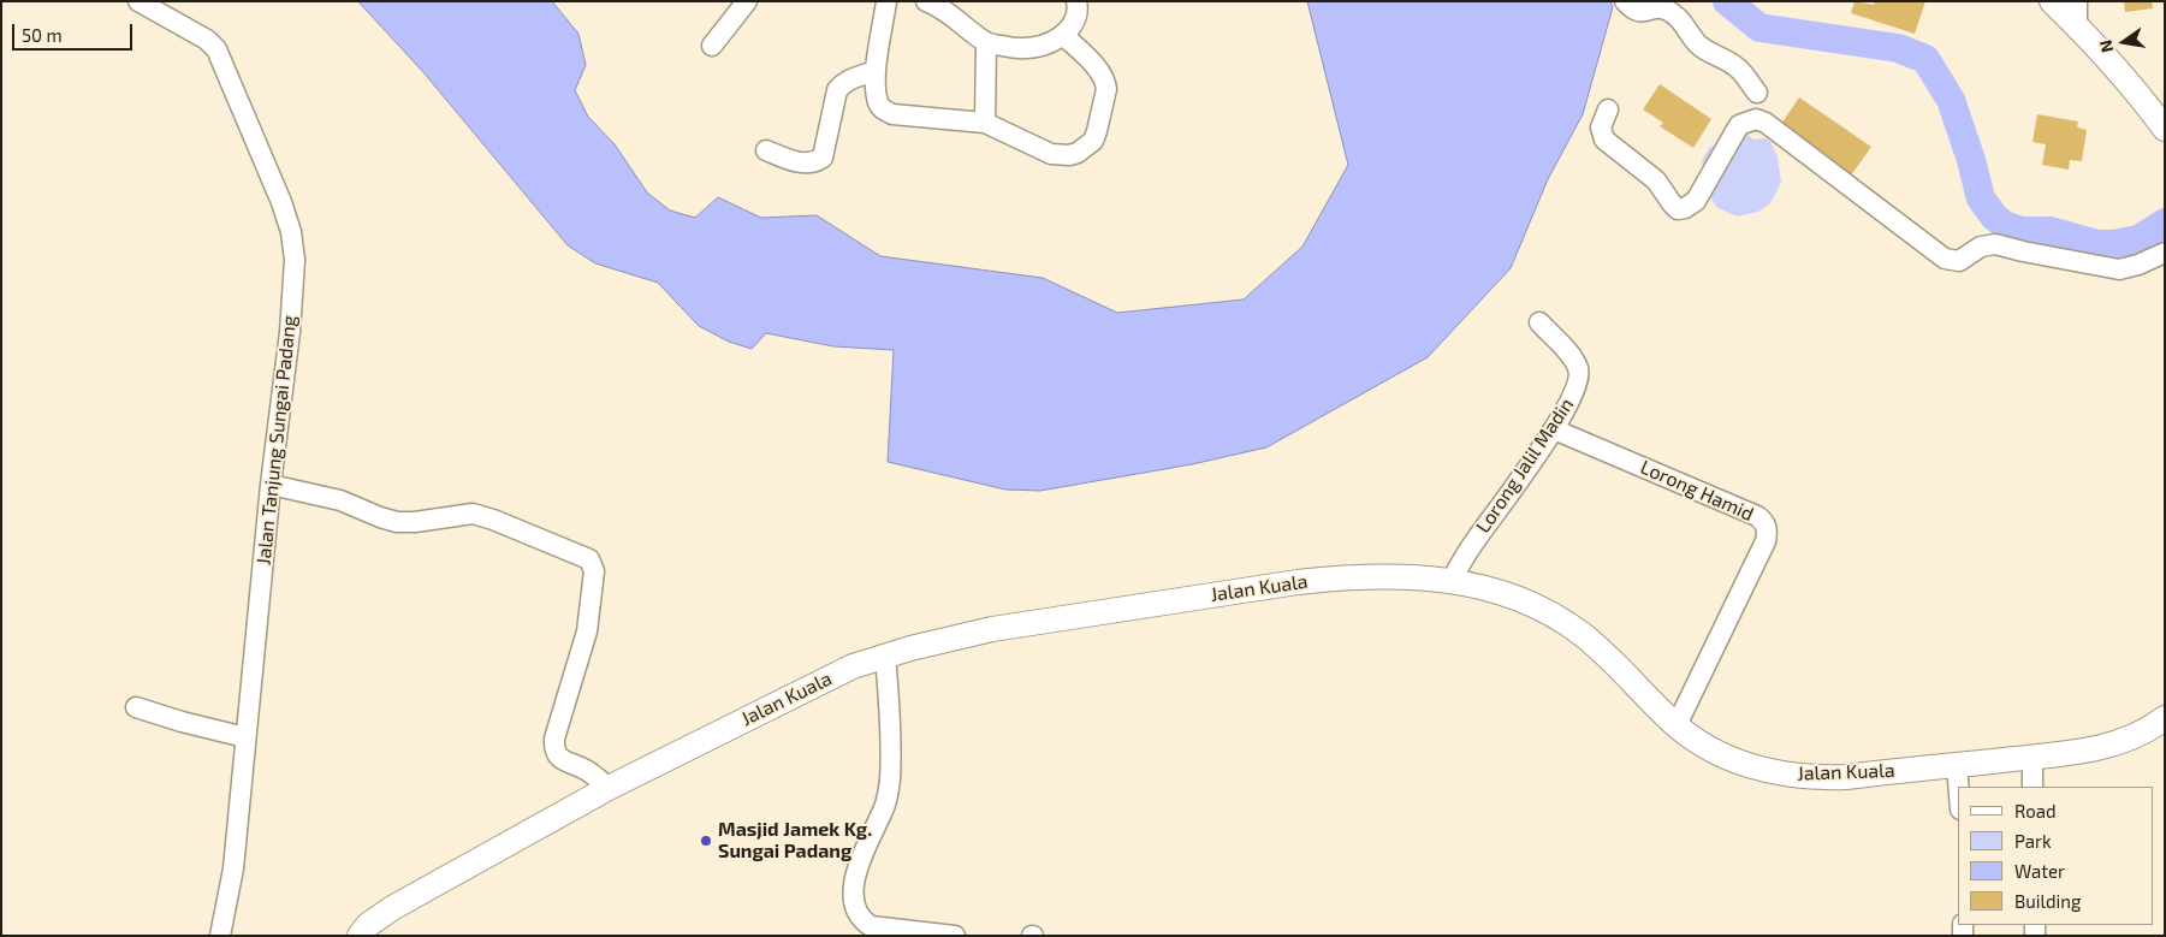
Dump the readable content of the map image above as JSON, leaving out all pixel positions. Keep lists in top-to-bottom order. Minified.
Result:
{"streets":{"main road":["Jalan Kuala"],"street":["Jalan Tanjung Sungai Padang","Lorong Jalil Madin","Lorong Hamid"]},"crossings":[["Lorong Jalil Madin","Lorong Hamid"],["Lorong Jalil Madin","Jalan Kuala"],["Lorong Hamid","Jalan Kuala"]],"places":["Masjid Jamek Kg. Sungai Padang"],"legend":["Road","Park","Water","Building"],"scale_bar":"50 m","north":"left"}
